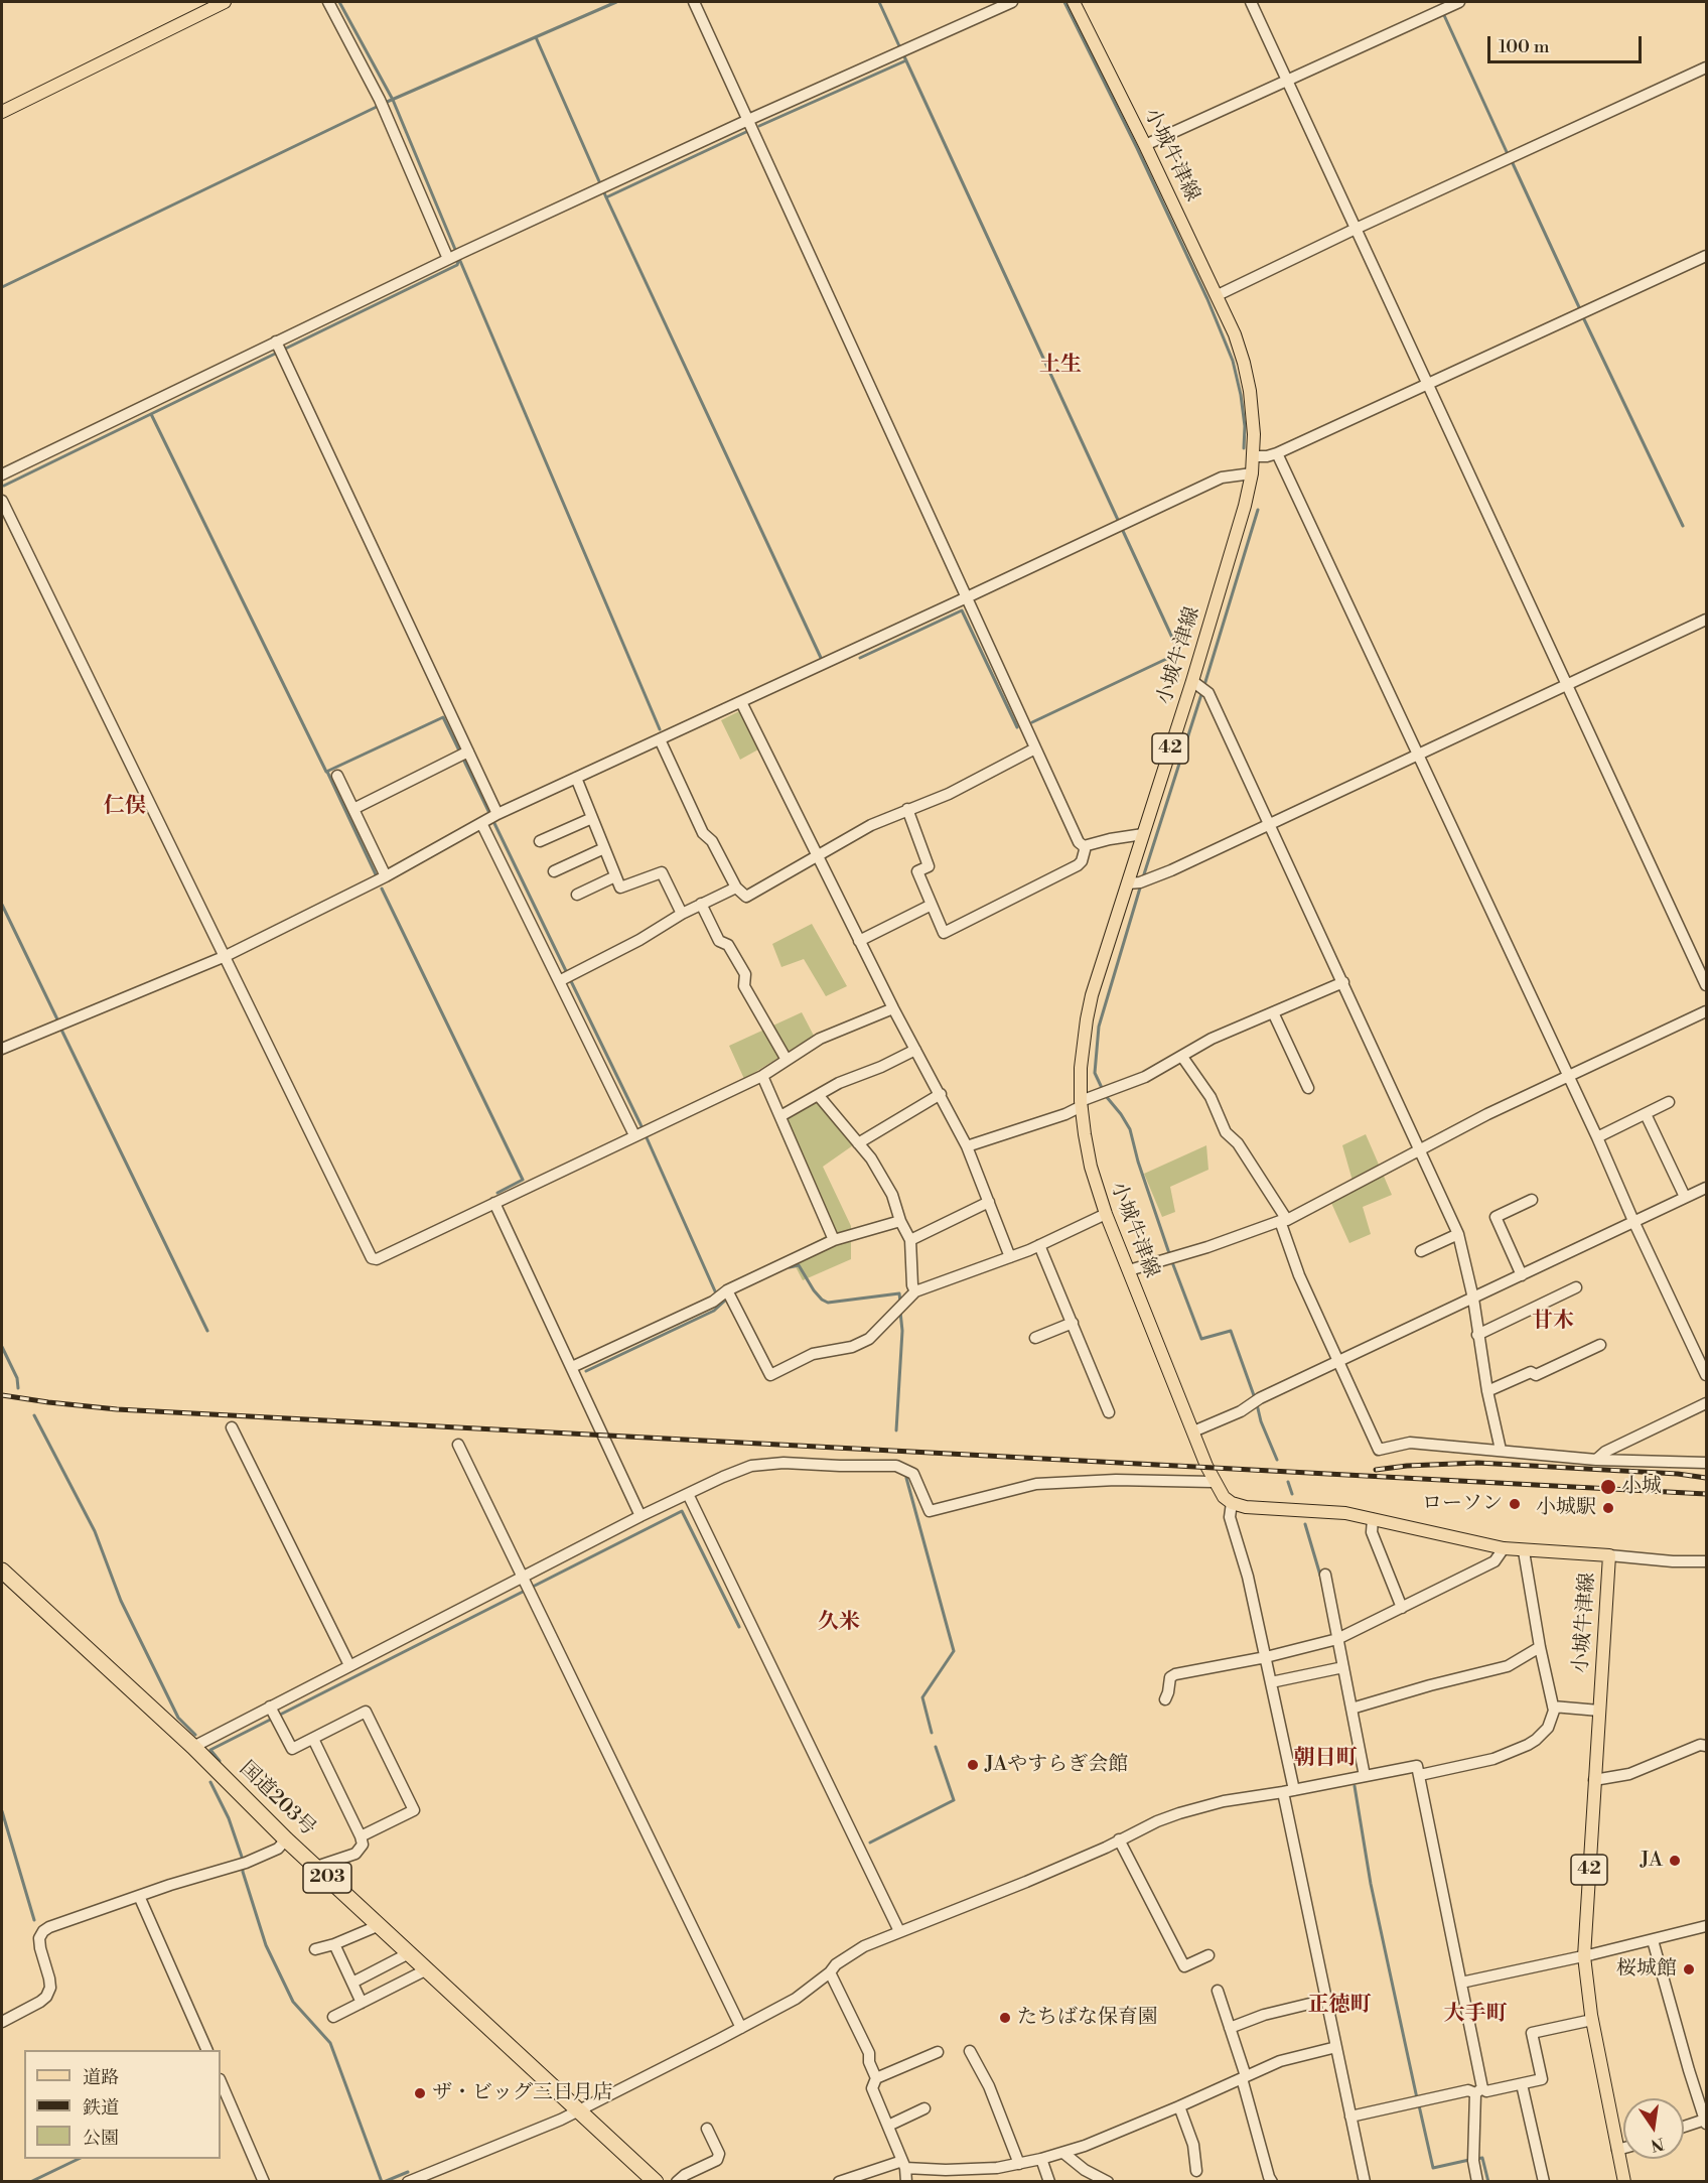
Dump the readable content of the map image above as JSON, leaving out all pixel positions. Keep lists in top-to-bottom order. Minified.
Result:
{"streets":{"highway":["国道203号","203"],"main road":["小城牛津線","42"]},"districts":["土生","仁俣","甘木","久米","朝日町","正徳町","大手町"],"places":["小城","ローソン","小城駅","JAやすらぎ会館","JA","桜城館","たちばな保育園","ザ・ビッグ三日月店"],"legend":["道路","鉄道","公園"],"scale_bar":"100 m","north":"bottom"}
